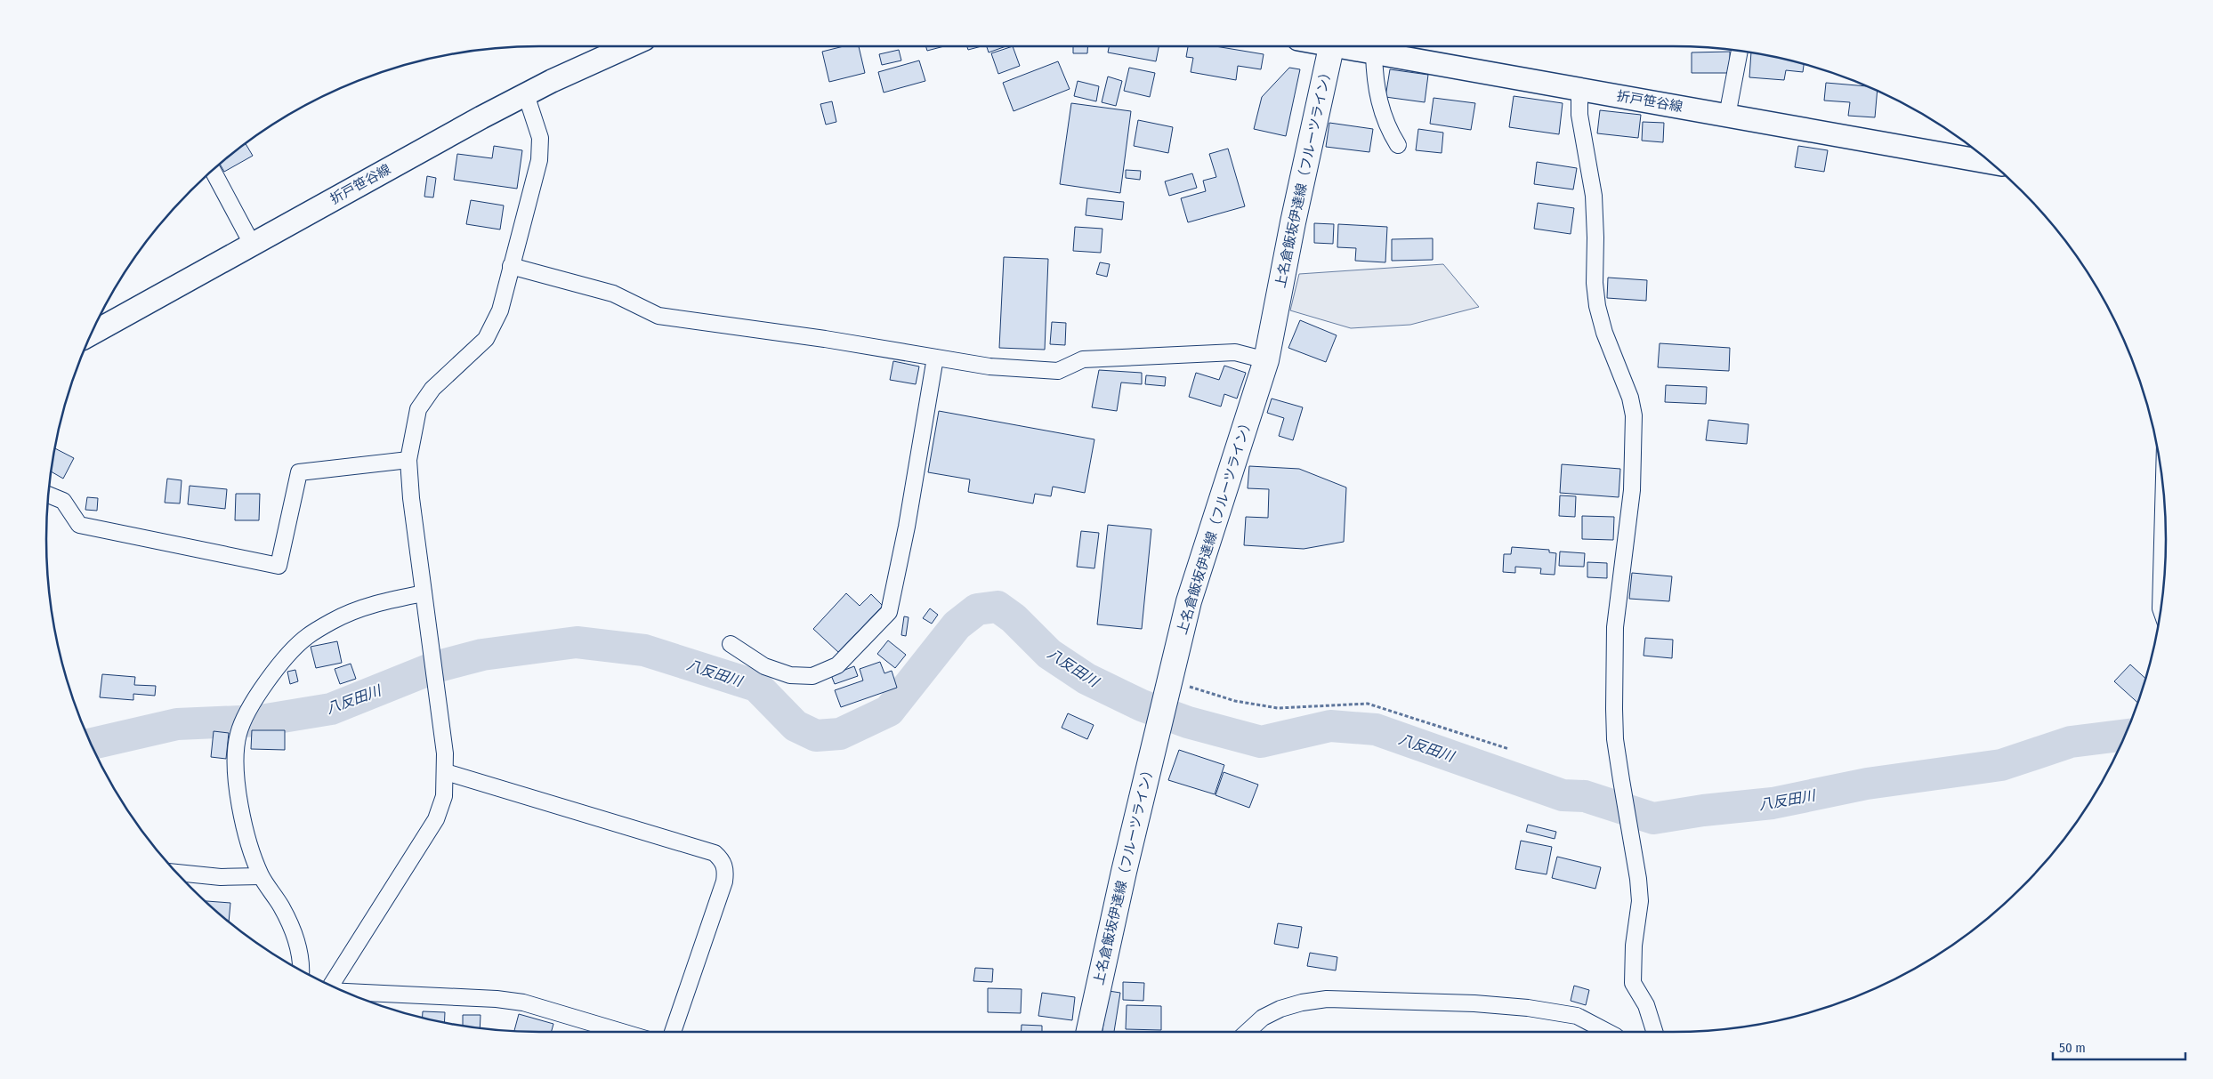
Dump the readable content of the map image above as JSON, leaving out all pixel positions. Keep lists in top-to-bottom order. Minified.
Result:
{"streets":{"main road":["折戸笹谷線","上名倉飯坂伊達線（フルーツライン）"]},"water":["八反田川"],"scale_bar":"50 m"}
